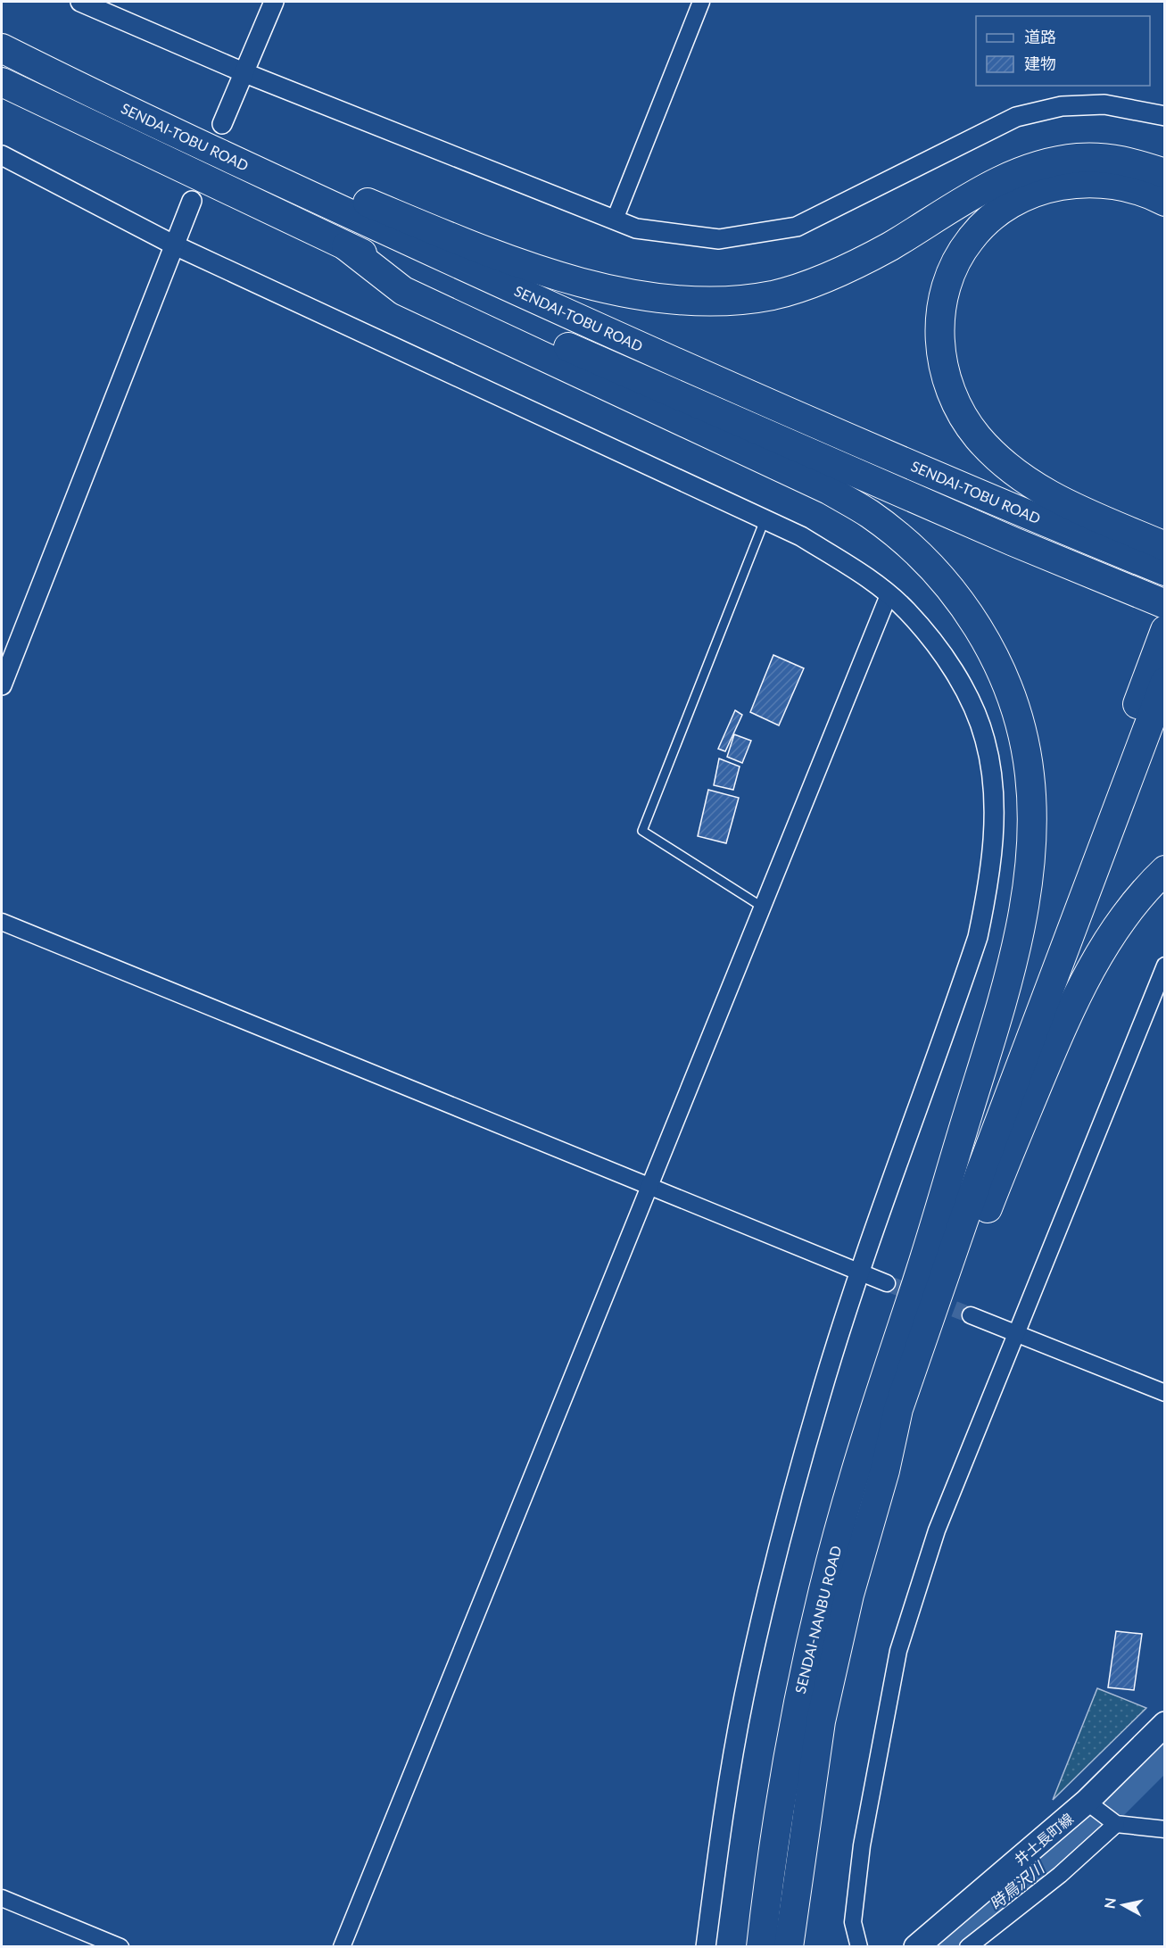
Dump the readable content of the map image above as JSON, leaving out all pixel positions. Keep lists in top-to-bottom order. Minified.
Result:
{"streets":{"highway":["SENDAI-TOBU ROAD","SENDAI-NANBU ROAD"],"main road":["井土長町線"]},"water":["時鳥沢川"],"legend":["道路","建物"],"north":"left"}
